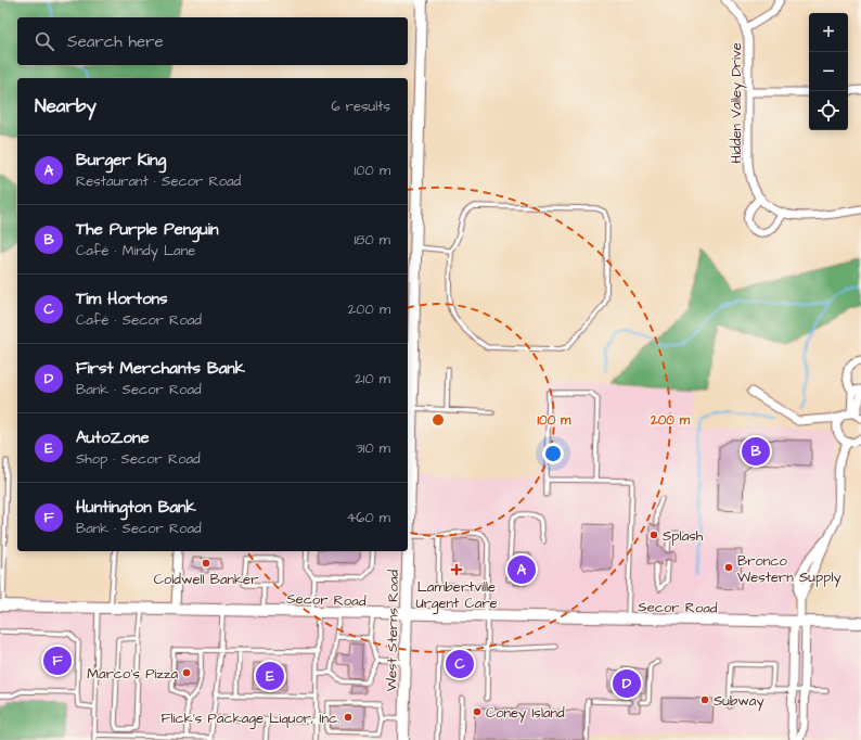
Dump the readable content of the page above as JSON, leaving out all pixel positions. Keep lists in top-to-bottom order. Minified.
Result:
{"streets":{"street":["Hidden Valley Drive","Secor Road","West Sterns Road"]},"crossings":[["Secor Road","West Sterns Road"]],"places":{"other":["Splash","Coldwell Banker","Bronco Western Supply","Marco's Pizza","Subway","Coney Island","Flick's Package Liquor, Inc."],"health":["Lambertville Urgent Care"]},"page":{"map_buttons":["+","−"],"search":"Search here","heading":["Nearby","6 results"],"list":[{"mark":"A","name":"Burger King","note":"Restaurant · Secor Road","value":"100 m"},{"mark":"B","name":"The Purple Penguin","note":"Café · Mindy Lane","value":"180 m"},{"mark":"C","name":"Tim Hortons","note":"Café · Secor Road","value":"200 m"},{"mark":"D","name":"First Merchants Bank","note":"Bank · Secor Road","value":"210 m"},{"mark":"E","name":"AutoZone","note":"Shop · Secor Road","value":"310 m"},{"mark":"F","name":"Huntington Bank","note":"Bank · Secor Road","value":"460 m"}],"pins":["B","A","F","C","E","D"]},"rings":["100 m","200 m"]}
